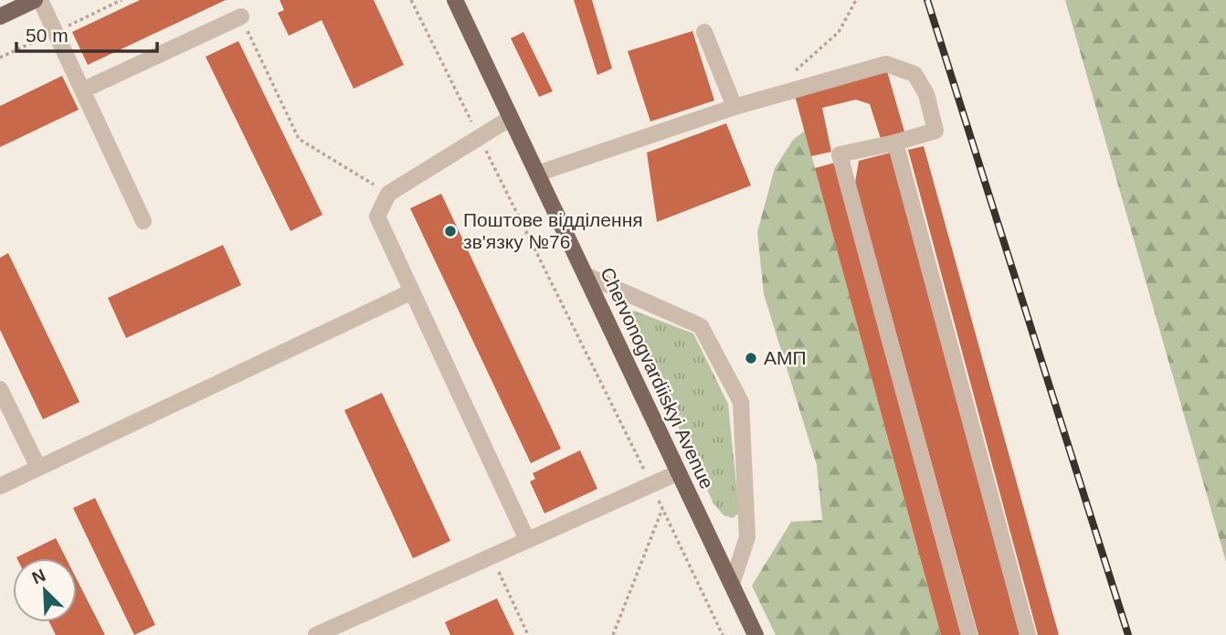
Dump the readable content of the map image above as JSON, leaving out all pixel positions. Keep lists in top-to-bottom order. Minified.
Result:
{"streets":{"main road":["Chervonogvardiiskyi Avenue"]},"places":["Поштове відділення зв'язку №76","АМП"],"scale_bar":"50 m","north":"top left"}
